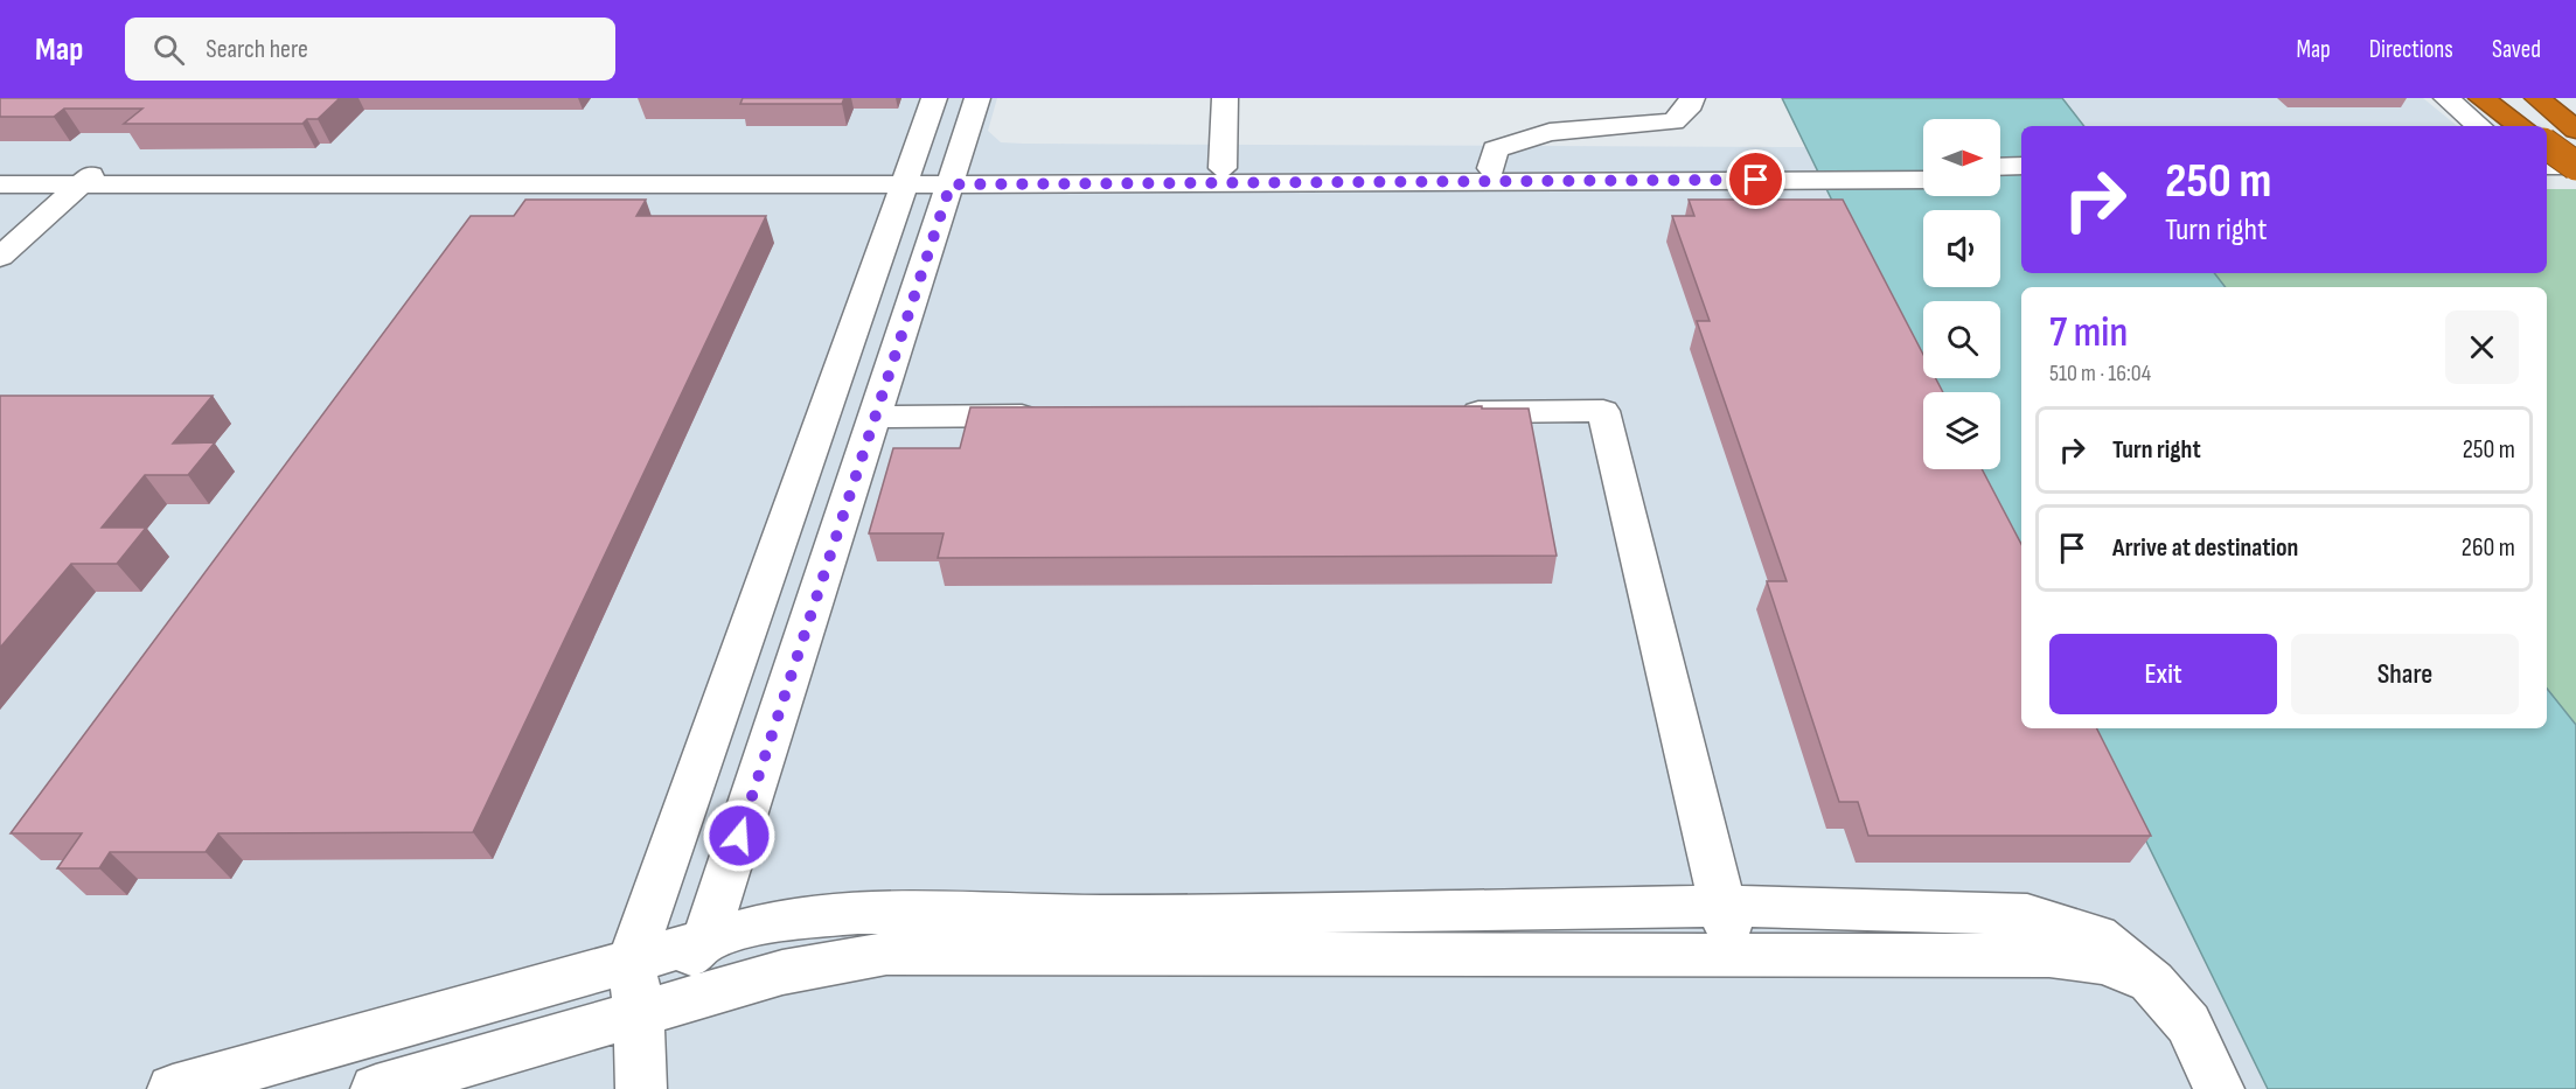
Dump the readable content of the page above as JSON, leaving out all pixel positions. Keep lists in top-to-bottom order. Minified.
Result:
{"north":"right","page":{"header":"Map","search":"Search here","nav":["Map","Directions","Saved"],"turn":["250 m","Turn right"],"heading":["7 min","510 m · 16:04"],"list":[{"name":"Turn right","value":"250 m"},{"name":"Arrive at destination","value":"260 m"}],"buttons":["Exit","Share"]}}
